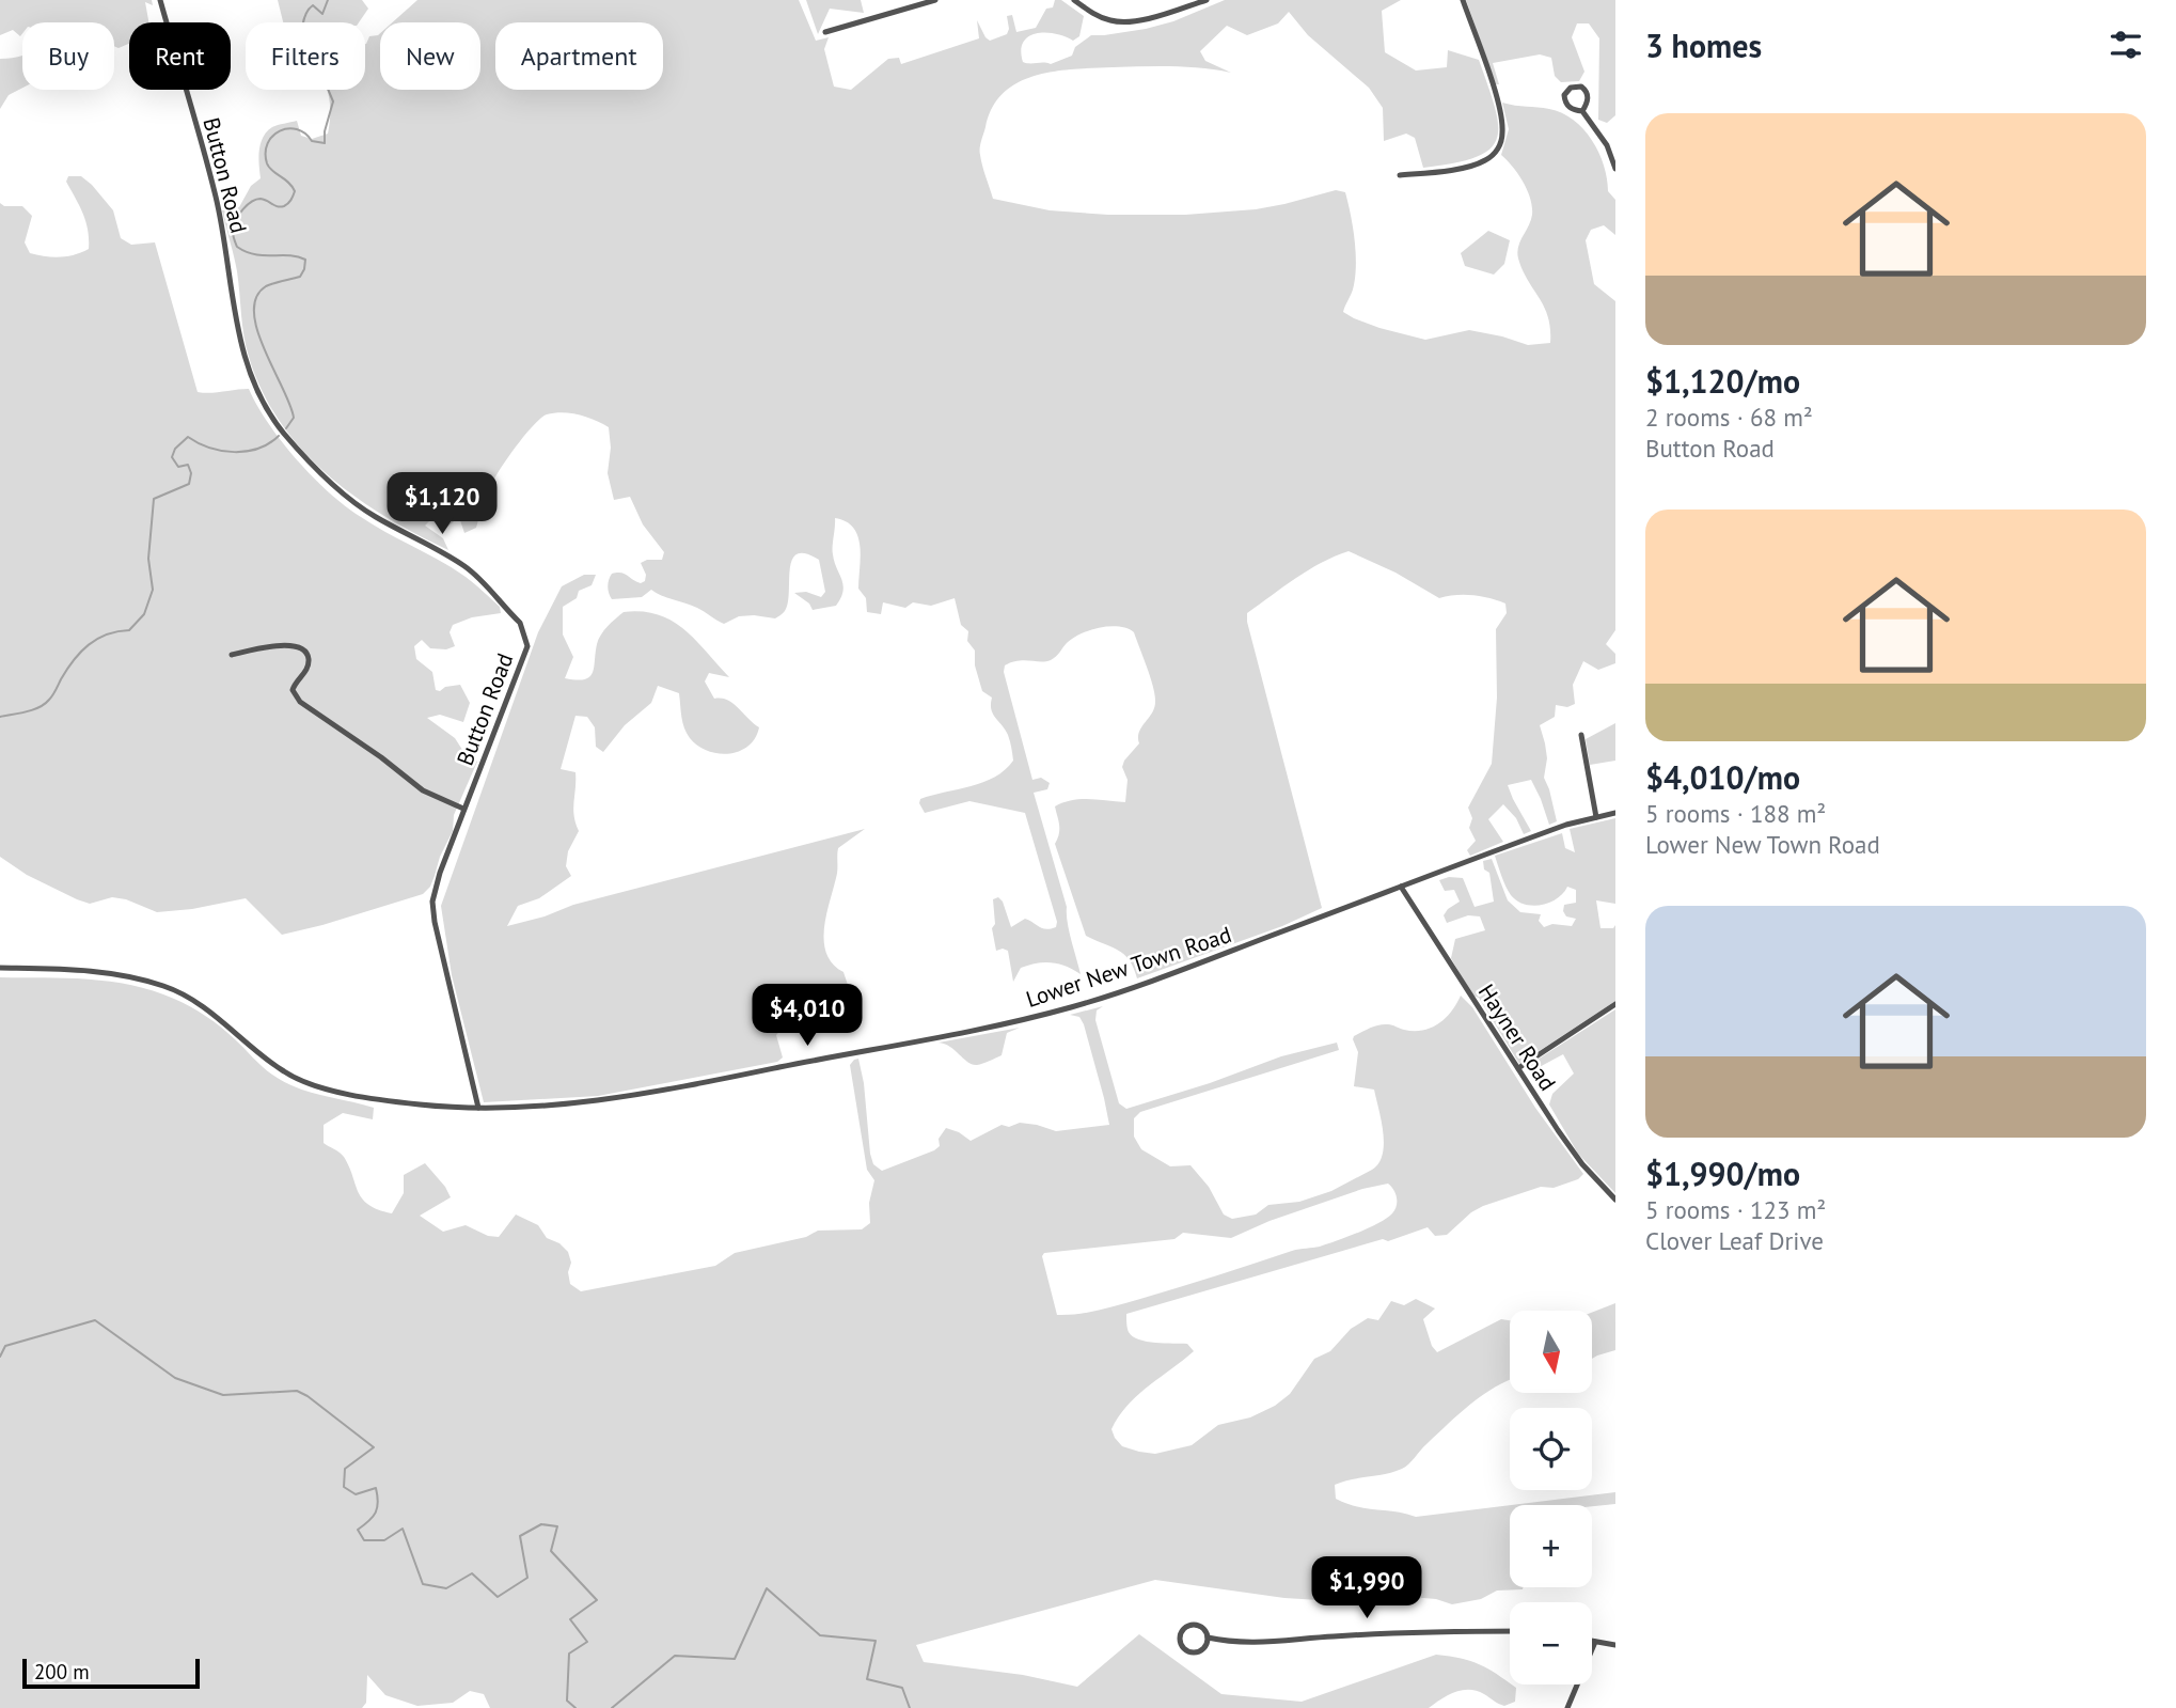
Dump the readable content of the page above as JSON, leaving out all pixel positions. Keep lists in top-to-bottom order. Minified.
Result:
{"streets":{"street":["Button Road","Lower New Town Road","Hayner Road"]},"crossings":[["Button Road","Lower New Town Road"],["Lower New Town Road","Hayner Road"]],"scale_bar":"200 m","north":"bottom","page":{"heading":"3 homes","chip":["Buy","Rent","Filters","New","Apartment"],"list":[{"name":"$1,120/mo","note":"2 rooms · 68 m² · Button Road"},{"name":"$4,010/mo","note":"5 rooms · 188 m² · Lower New Town Road"},{"name":"$1,990/mo","note":"5 rooms · 123 m² · Clover Leaf Drive"}],"price":["$1,120","$4,010","$1,990"],"map_buttons":["+","−"],"scale":"200 m"}}
